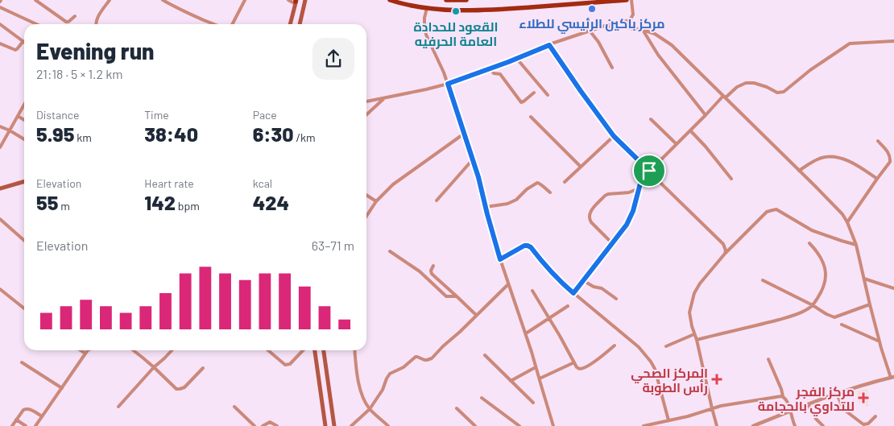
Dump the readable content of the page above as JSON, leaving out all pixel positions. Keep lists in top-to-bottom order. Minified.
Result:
{"places":{"other":["مركز باكين الرئيسي للطلاء","القعود للحدادة العامة الحرفيه"],"health":["المركز الصحي رأس الطوبة","مركز الفجر للتداوي بالحجامة"]},"page":{"heading":["Evening run","21:18 · 5 × 1.2 km"],"stats":[["Distance","5.95 km"],["Time","38:40"],["Pace","6:30 /km"],["Elevation","55 m"],["Heart rate","142 bpm"],["kcal","424"]],"chart":["Elevation","63–71 m"]}}
